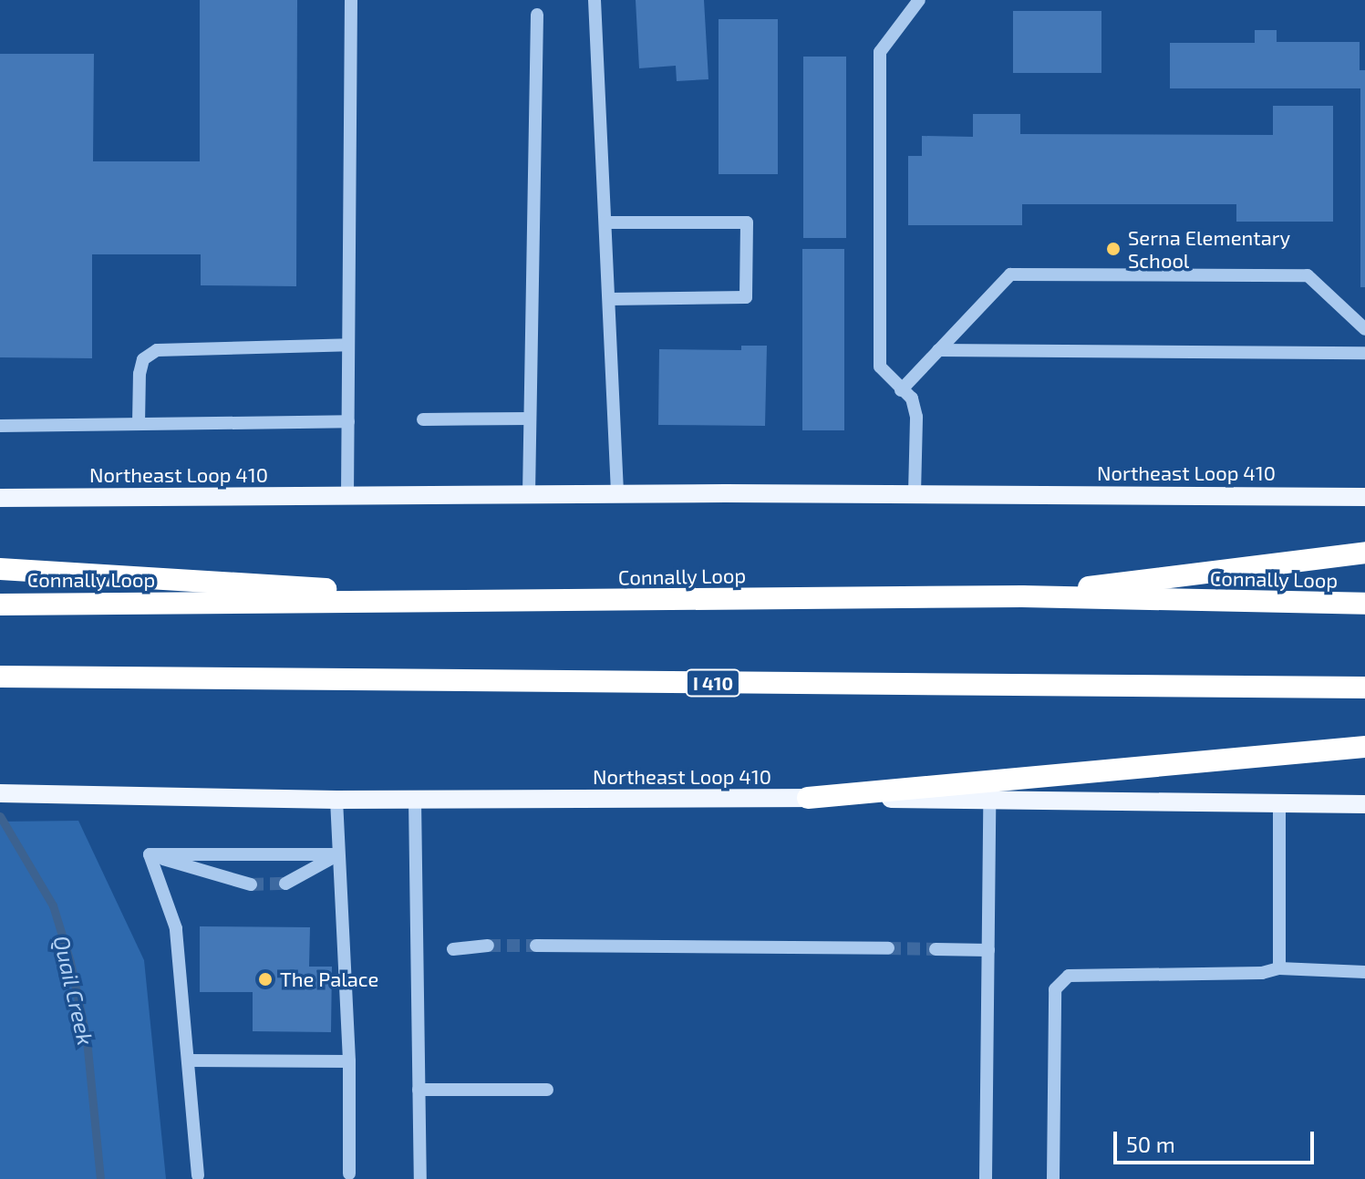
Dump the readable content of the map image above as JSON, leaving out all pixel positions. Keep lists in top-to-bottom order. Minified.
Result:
{"streets":{"highway":["Connally Loop","I 410"],"main road":["Northeast Loop 410"]},"water":["Quail Creek"],"places":["Serna Elementary School","The Palace"],"scale_bar":"50 m"}
